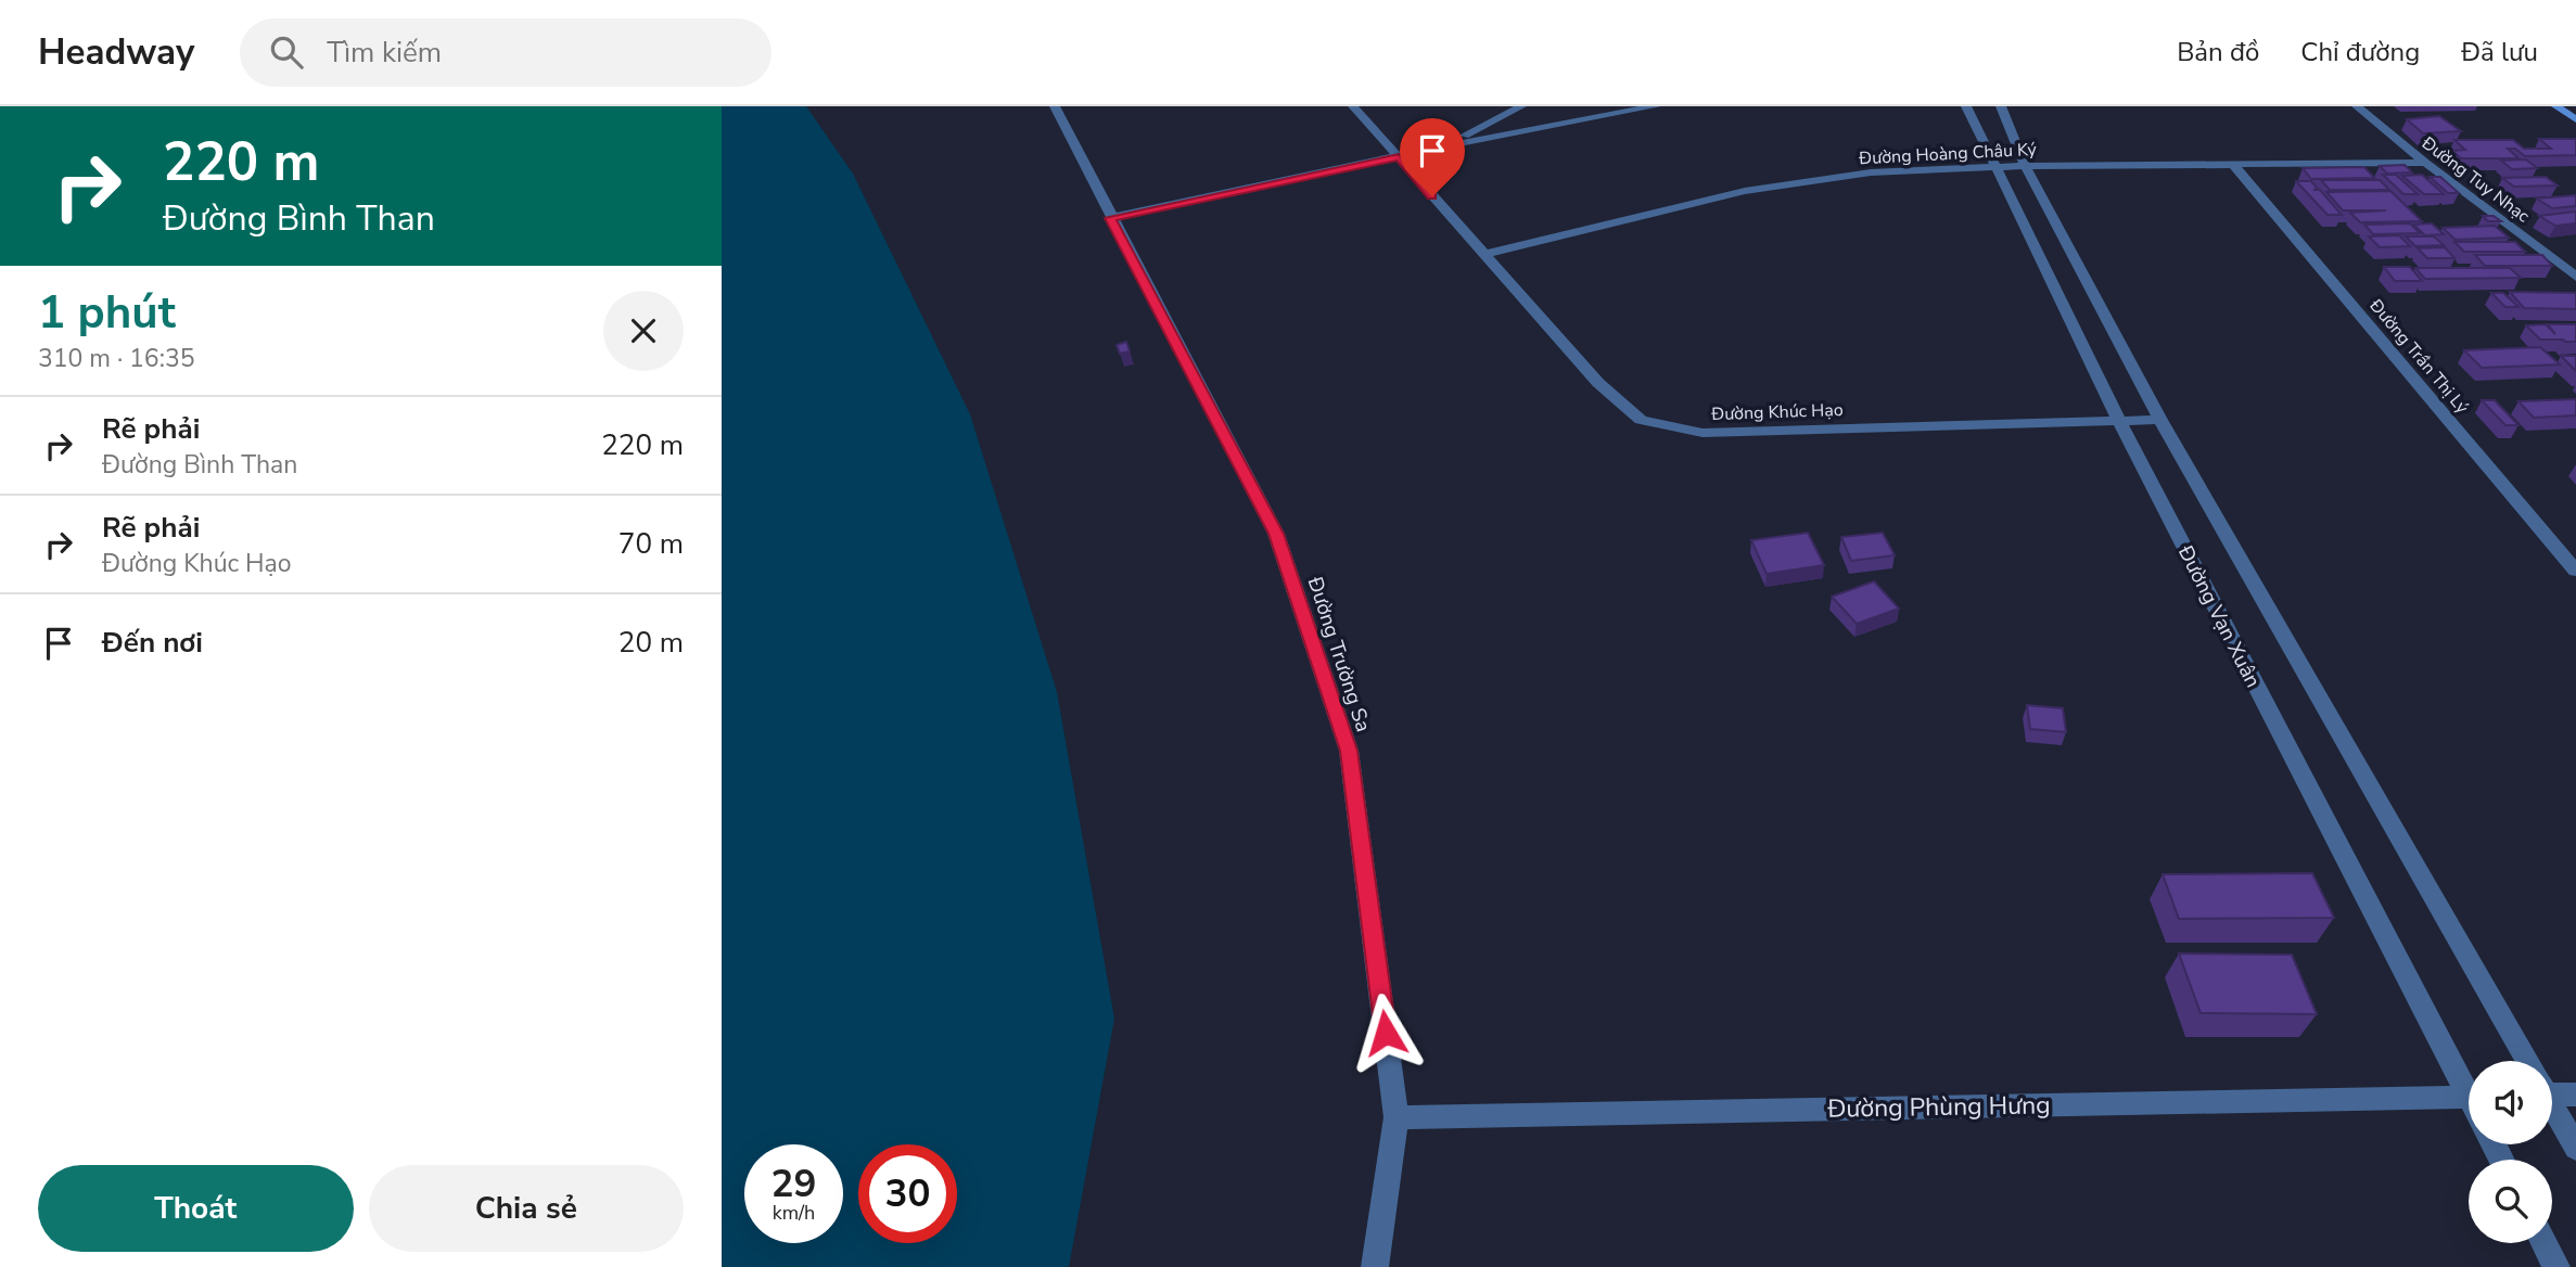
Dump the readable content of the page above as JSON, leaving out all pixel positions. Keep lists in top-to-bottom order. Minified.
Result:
{"streets":{"street":["Đường Hoàng Châu Ký","Đường Tuy Nhạc","Đường Trần Thị Lý","Đường Khúc Hạo","Đường Vạn Xuân","Đường Trường Sa","Đường Phùng Hưng"]},"crossings":[["Đường Hoàng Châu Ký","Đường Tuy Nhạc"],["Đường Hoàng Châu Ký","Đường Trần Thị Lý"],["Đường Hoàng Châu Ký","Đường Khúc Hạo"],["Đường Hoàng Châu Ký","Đường Vạn Xuân"],["Đường Khúc Hạo","Đường Vạn Xuân"],["Đường Trường Sa","Đường Phùng Hưng"]],"page":{"header":"Headway","search":"Tìm kiếm","nav":["Bản đồ","Chỉ đường","Đã lưu"],"turn":["220 m","Đường Bình Than"],"heading":["1 phút","310 m · 16:35"],"list":[{"name":"Rẽ phải","note":"Đường Bình Than","value":"220 m"},{"name":"Rẽ phải","note":"Đường Khúc Hạo","value":"70 m"},{"name":"Đến nơi","value":"20 m"}],"speed":"29 km/h","limit":"30","buttons":["Thoát","Chia sẻ"]}}
